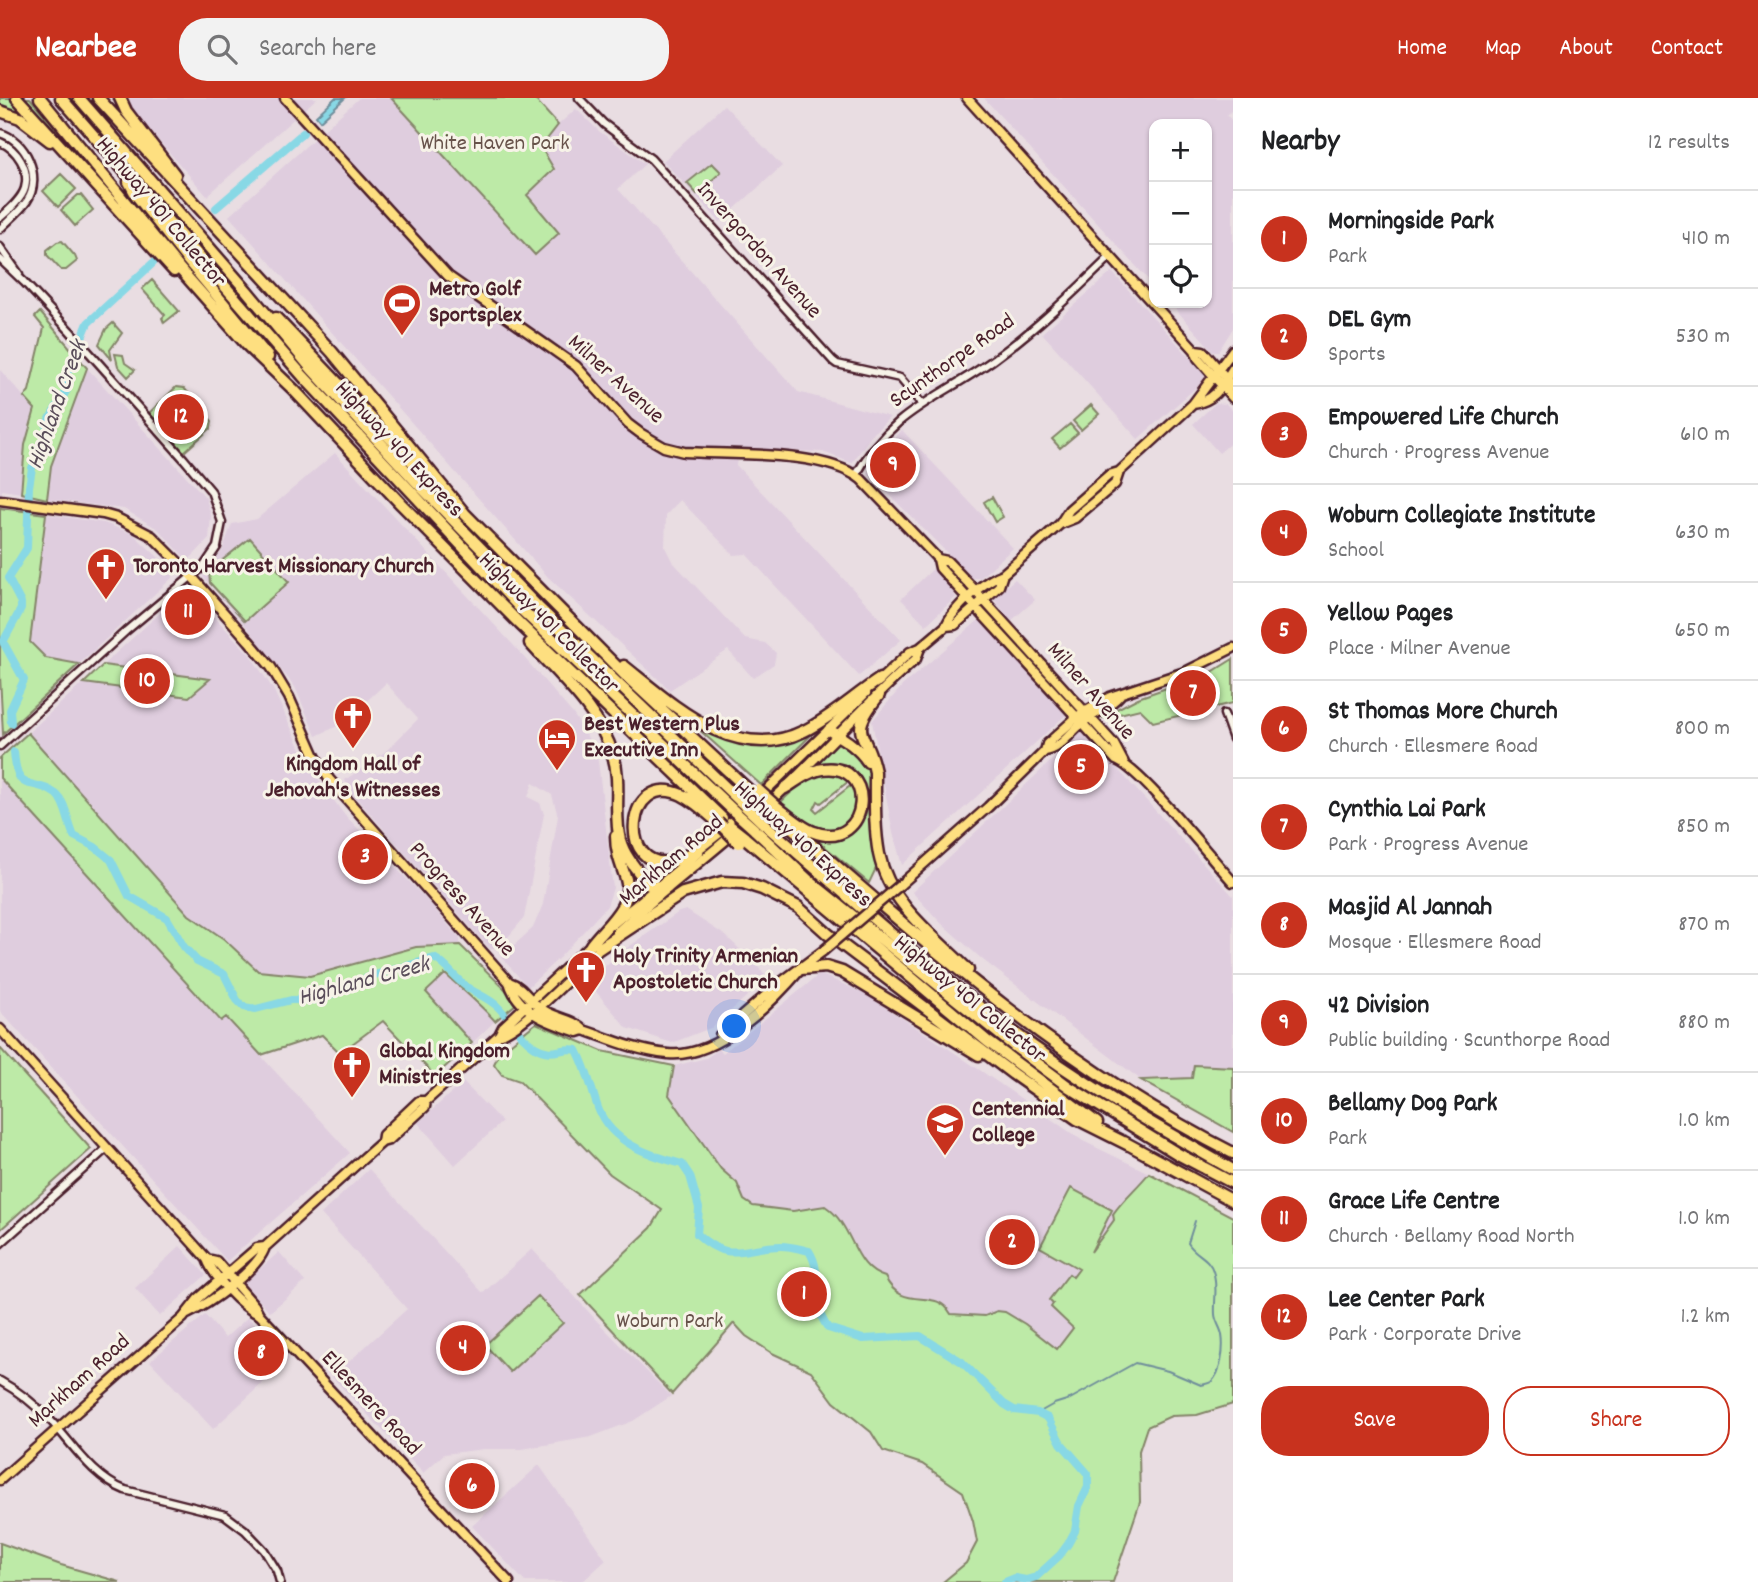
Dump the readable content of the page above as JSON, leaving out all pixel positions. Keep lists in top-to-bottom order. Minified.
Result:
{"streets":{"highway":["Highway 401 Collector","Highway 401 Express"],"main road":["Milner Avenue","Markham Road","Progress Avenue","Ellesmere Road"],"street":["Invergordon Avenue","Scunthorpe Road"]},"crossings":[["Invergordon Avenue","Scunthorpe Road"],["Scunthorpe Road","Milner Avenue"],["Milner Avenue","Markham Road"],["Milner Avenue","Progress Avenue"],["Highway 401 Express","Markham Road"],["Markham Road","Progress Avenue"],["Markham Road","Ellesmere Road"]],"water":["Highland Creek"],"parks":["White Haven Park","Woburn Park"],"places":{"sports":["Metro Golf Sportsplex"],"church":["Toronto Harvest Missionary Church","Kingdom Hall of Jehovah's Witnesses","Holy Trinity Armenian Apostoletic Church","Global Kingdom Ministries"],"hotel":["Best Western Plus Executive Inn"],"school or university":["Centennial College"]},"page":{"header":"Nearbee","search":"Search here","nav":["Home","Map","About","Contact"],"heading":["Nearby","12 results"],"map_buttons":["+","−"],"list":[{"mark":"1","name":"Morningside Park","note":"Park","value":"410 m"},{"mark":"2","name":"DEL Gym","note":"Sports","value":"530 m"},{"mark":"3","name":"Empowered Life Church","note":"Church · Progress Avenue","value":"610 m"},{"mark":"4","name":"Woburn Collegiate Institute","note":"School","value":"630 m"},{"mark":"5","name":"Yellow Pages","note":"Place · Milner Avenue","value":"650 m"},{"mark":"6","name":"St Thomas More Church","note":"Church · Ellesmere Road","value":"800 m"},{"mark":"7","name":"Cynthia Lai Park","note":"Park · Progress Avenue","value":"850 m"},{"mark":"8","name":"Masjid Al Jannah","note":"Mosque · Ellesmere Road","value":"870 m"},{"mark":"9","name":"42 Division","note":"Public building · Scunthorpe Road","value":"880 m"},{"mark":"10","name":"Bellamy Dog Park","note":"Park","value":"1.0 km"},{"mark":"11","name":"Grace Life Centre","note":"Church · Bellamy Road North","value":"1.0 km"},{"mark":"12","name":"Lee Center Park","note":"Park · Corporate Drive","value":"1.2 km"}],"pins":["12","9","11","10","7","5","3","2","1","4","8","6"],"buttons":["Save","Share"]}}
